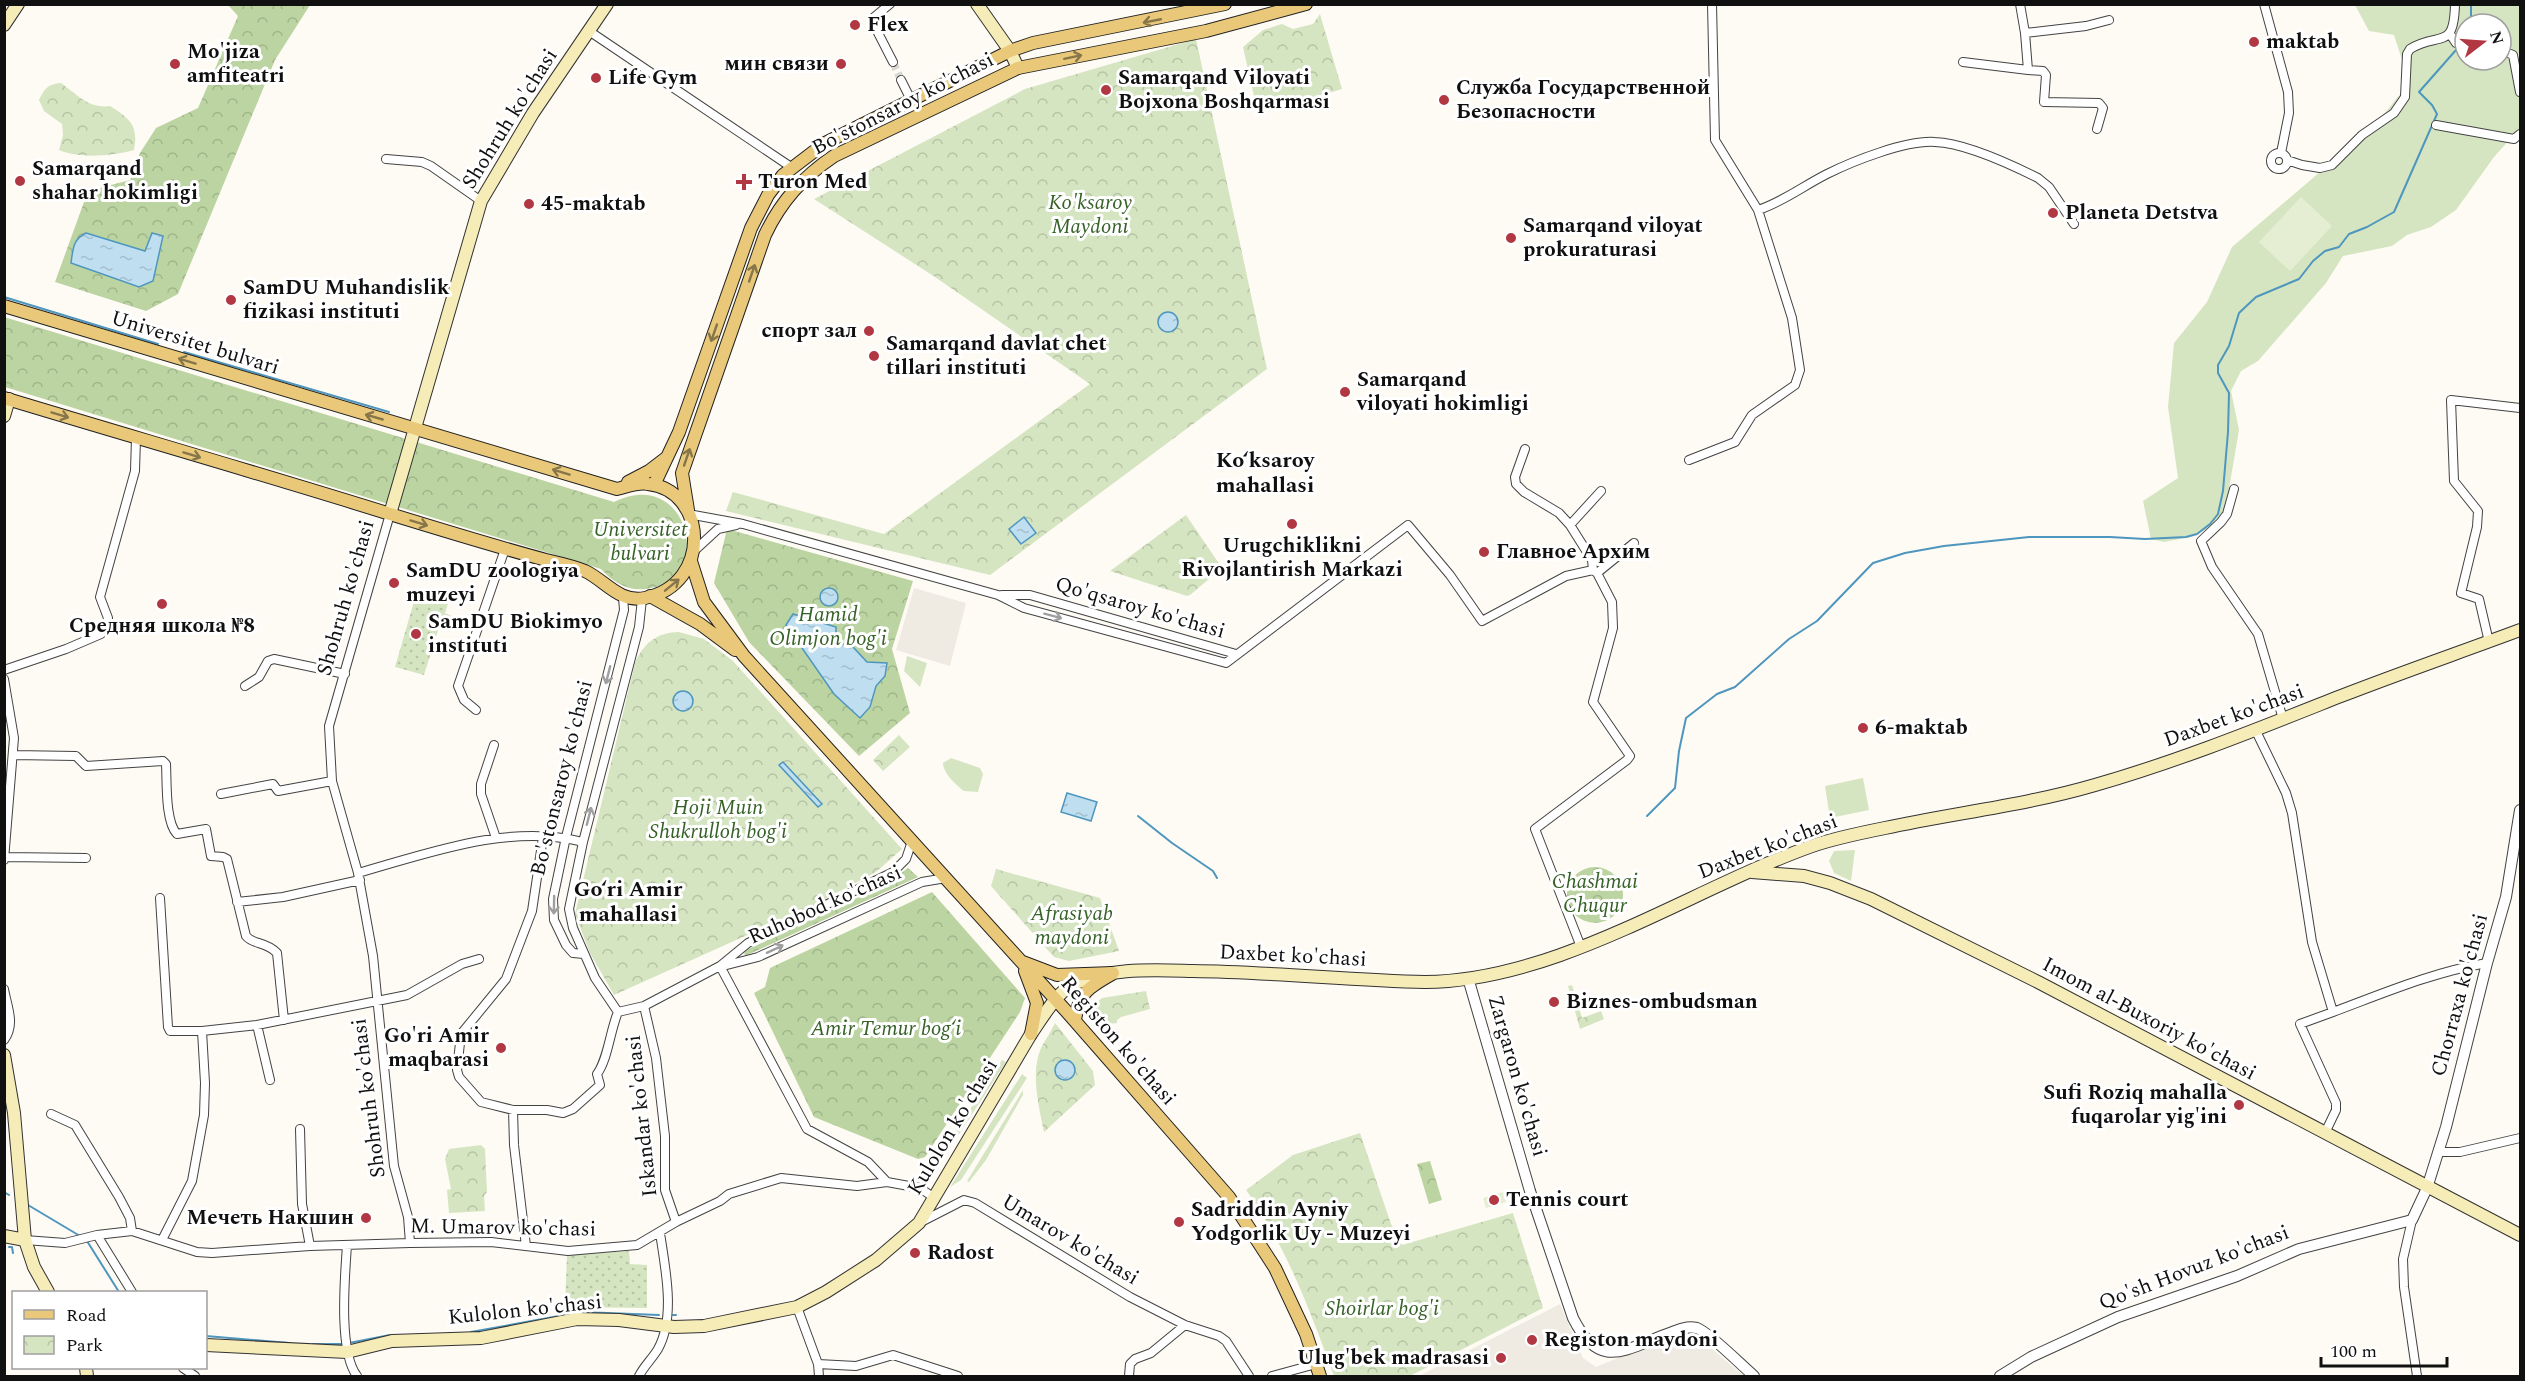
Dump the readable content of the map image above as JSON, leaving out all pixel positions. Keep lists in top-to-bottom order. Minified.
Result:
{"streets":{"main road":["Bo'stonsaroy ko'chasi","Shohruh ko'chasi","Universitet bulvari","Daxbet ko'chasi","Imom al-Buxoriy ko'chasi","Registon ko'chasi","Kulolon ko'chasi"],"street":["Qo'qsaroy ko'chasi","Ruhobod ko'chasi","Chorraxa ko'chasi","Zargaron ko'chasi","Iskandar ko'chasi","M. Umarov ko'chasi","Umarov ko'chasi","Qo'sh Hovuz ko'chasi"]},"crossings":[["Bo'stonsaroy ko'chasi","Qo'qsaroy ko'chasi"],["Bo'stonsaroy ko'chasi","Ruhobod ko'chasi"],["Bo'stonsaroy ko'chasi","Registon ko'chasi"],["Shohruh ko'chasi","Universitet bulvari"],["Shohruh ko'chasi","M. Umarov ko'chasi"],["Daxbet ko'chasi","Imom al-Buxoriy ko'chasi"],["Daxbet ko'chasi","Registon ko'chasi"],["Daxbet ko'chasi","Zargaron ko'chasi"],["Daxbet ko'chasi","Kulolon ko'chasi"],["Ruhobod ko'chasi","Registon ko'chasi"],["Ruhobod ko'chasi","Iskandar ko'chasi"],["Chorraxa ko'chasi","Imom al-Buxoriy ko'chasi"],["Chorraxa ko'chasi","Qo'sh Hovuz ko'chasi"],["Registon ko'chasi","Kulolon ko'chasi"],["Iskandar ko'chasi","M. Umarov ko'chasi"],["Kulolon ko'chasi","M. Umarov ko'chasi"],["Kulolon ko'chasi","Umarov ko'chasi"]],"districts":["Ko‘ksaroy mahallasi","Go‘ri Amir mahallasi"],"parks":["Ko'ksaroy Maydoni","Universitet bulvari","Hamid Olimjon bog'i","Hoji Muin Shukrulloh bog'i","Chashmai Chuqur","Afrasiyab maydoni","Amir Temur bog‘i","Shoirlar bog'i"],"places":{"other":["Flex","maktab","Mo'jiza amfiteatri","мин связи","Life Gym","Samarqand Viloyati Bojxona Boshqarmasi","Служба Государственной Безопасности","Samarqand shahar hokimligi","45-maktab","Planeta Detstva","Samarqand viloyat prokuraturasi","SamDU Muhandislik fizikasi instituti","спорт зал","Samarqand davlat chet tillari instituti","Samarqand viloyati hokimligi","Urugchiklikni Rivojlantirish Markazi","Главное Архим","SamDU zoologiya muzeyi","Средняя школа №8","SamDU Biokimyo instituti","6-maktab","Biznes-ombudsman","Go'ri Amir maqbarasi","Sufi Roziq mahalla fuqarolar yig'ini","Tennis court","Мечеть Накшин","Sadriddin Ayniy Yodgorlik Uy - Muzeyi","Radost","Registon maydoni","Ulug'bek mаdrаsasi"],"health":["Turon Med"]},"legend":["Road","Park"],"scale_bar":"100 m","north":"right"}
